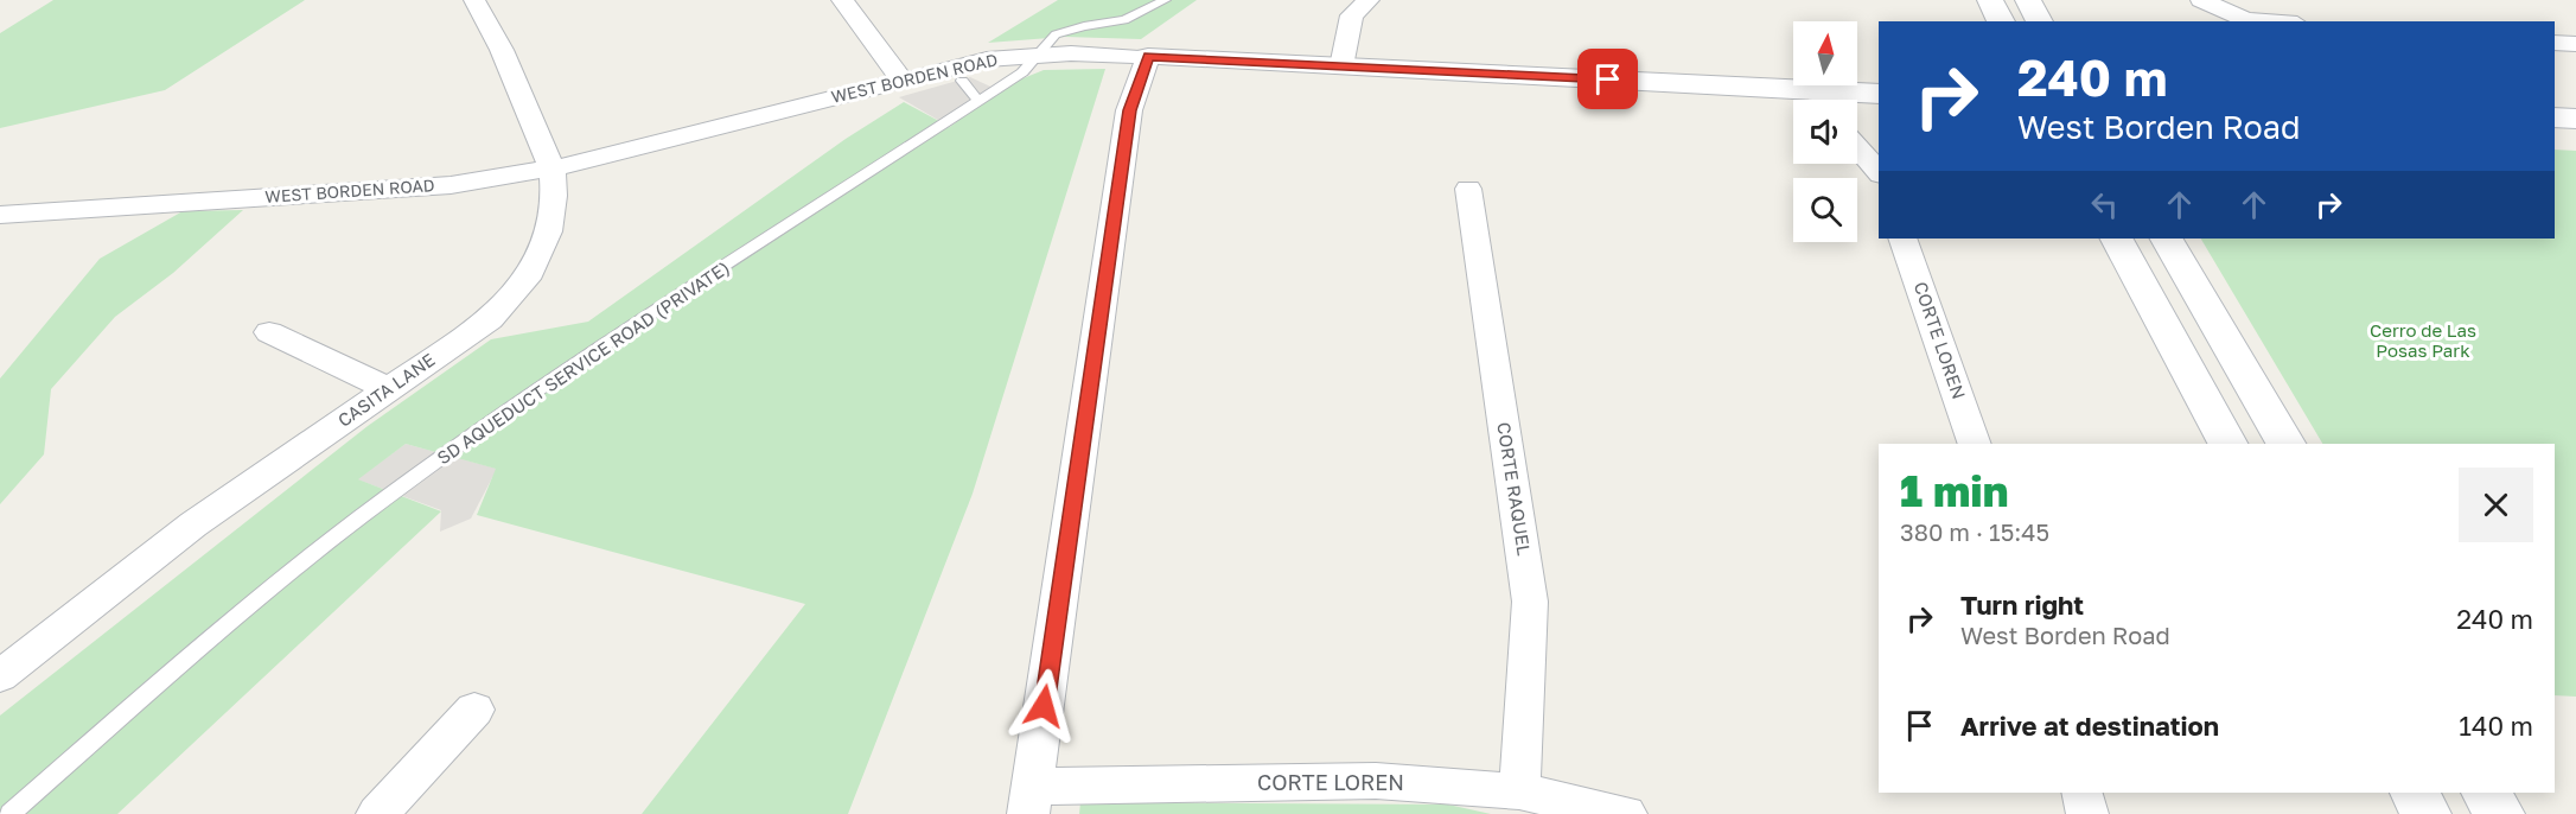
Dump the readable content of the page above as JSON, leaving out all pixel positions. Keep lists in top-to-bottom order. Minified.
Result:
{"streets":{"street":["WEST BORDEN ROAD","CORTE LOREN","CASITA LANE","CORTE RAQUEL"],"lane":["SD AQUEDUCT SERVICE ROAD (PRIVATE)"]},"crossings":[["WEST BORDEN ROAD","SD AQUEDUCT SERVICE ROAD (PRIVATE)"],["WEST BORDEN ROAD","CASITA LANE"],["CORTE LOREN","CORTE RAQUEL"]],"parks":["Cerro de Las Posas Park"],"north":"top","page":{"turn":["240 m","West Borden Road"],"heading":["1 min","380 m · 15:45"],"list":[{"name":"Turn right","note":"West Borden Road","value":"240 m"},{"name":"Arrive at destination","value":"140 m"}]}}
